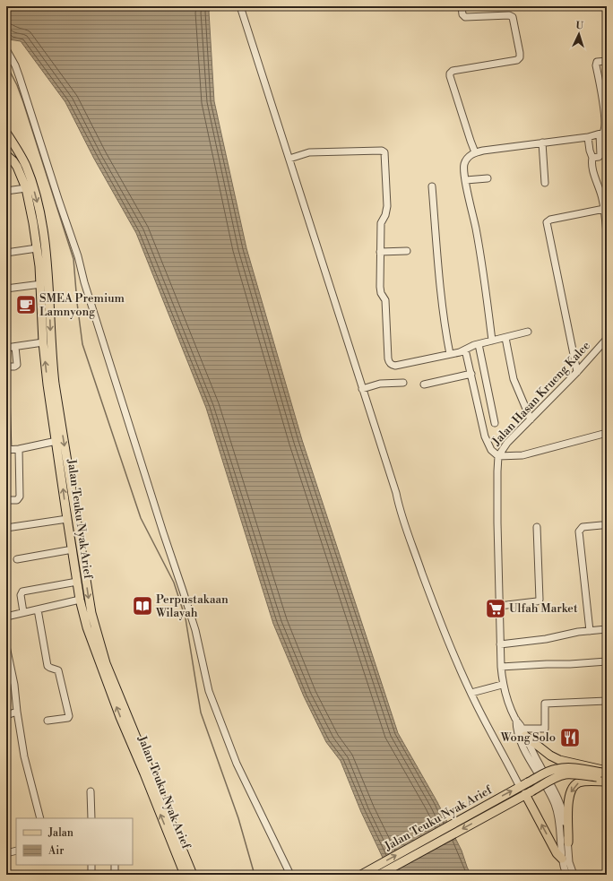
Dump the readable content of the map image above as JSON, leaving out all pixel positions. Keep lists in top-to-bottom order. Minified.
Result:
{"streets":{"main road":["Jalan Teuku Nyak Arief"],"street":["Jalan Hasan Krueng Kalee"]},"places":{"cafe":["SMEA Premium Lamnyong"],"library":["Perpustakaan Wilayah"],"supermarket":["Ulfah Market"],"restaurant":["Wong Solo"]},"legend":["Jalan","Air"],"north":"top"}
